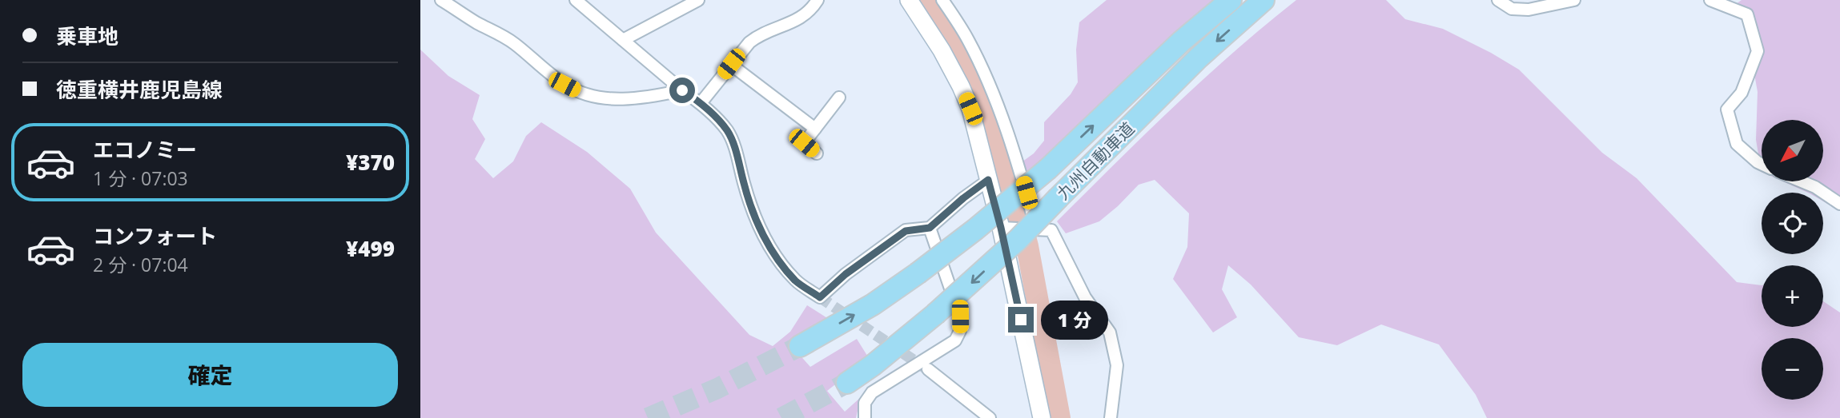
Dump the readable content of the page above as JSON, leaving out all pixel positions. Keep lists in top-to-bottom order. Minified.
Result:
{"streets":{"highway":["九州自動車道"]},"north":"bottom left","page":{"banner":["乗車地","徳重横井鹿児島線"],"map_buttons":["+","−"],"list":[{"name":"エコノミー","note":"1 分 · 07:03","value":"¥370"},{"name":"コンフォート","note":"2 分 · 07:04","value":"¥499"}],"bubble":"1 分","buttons":"確定"}}
